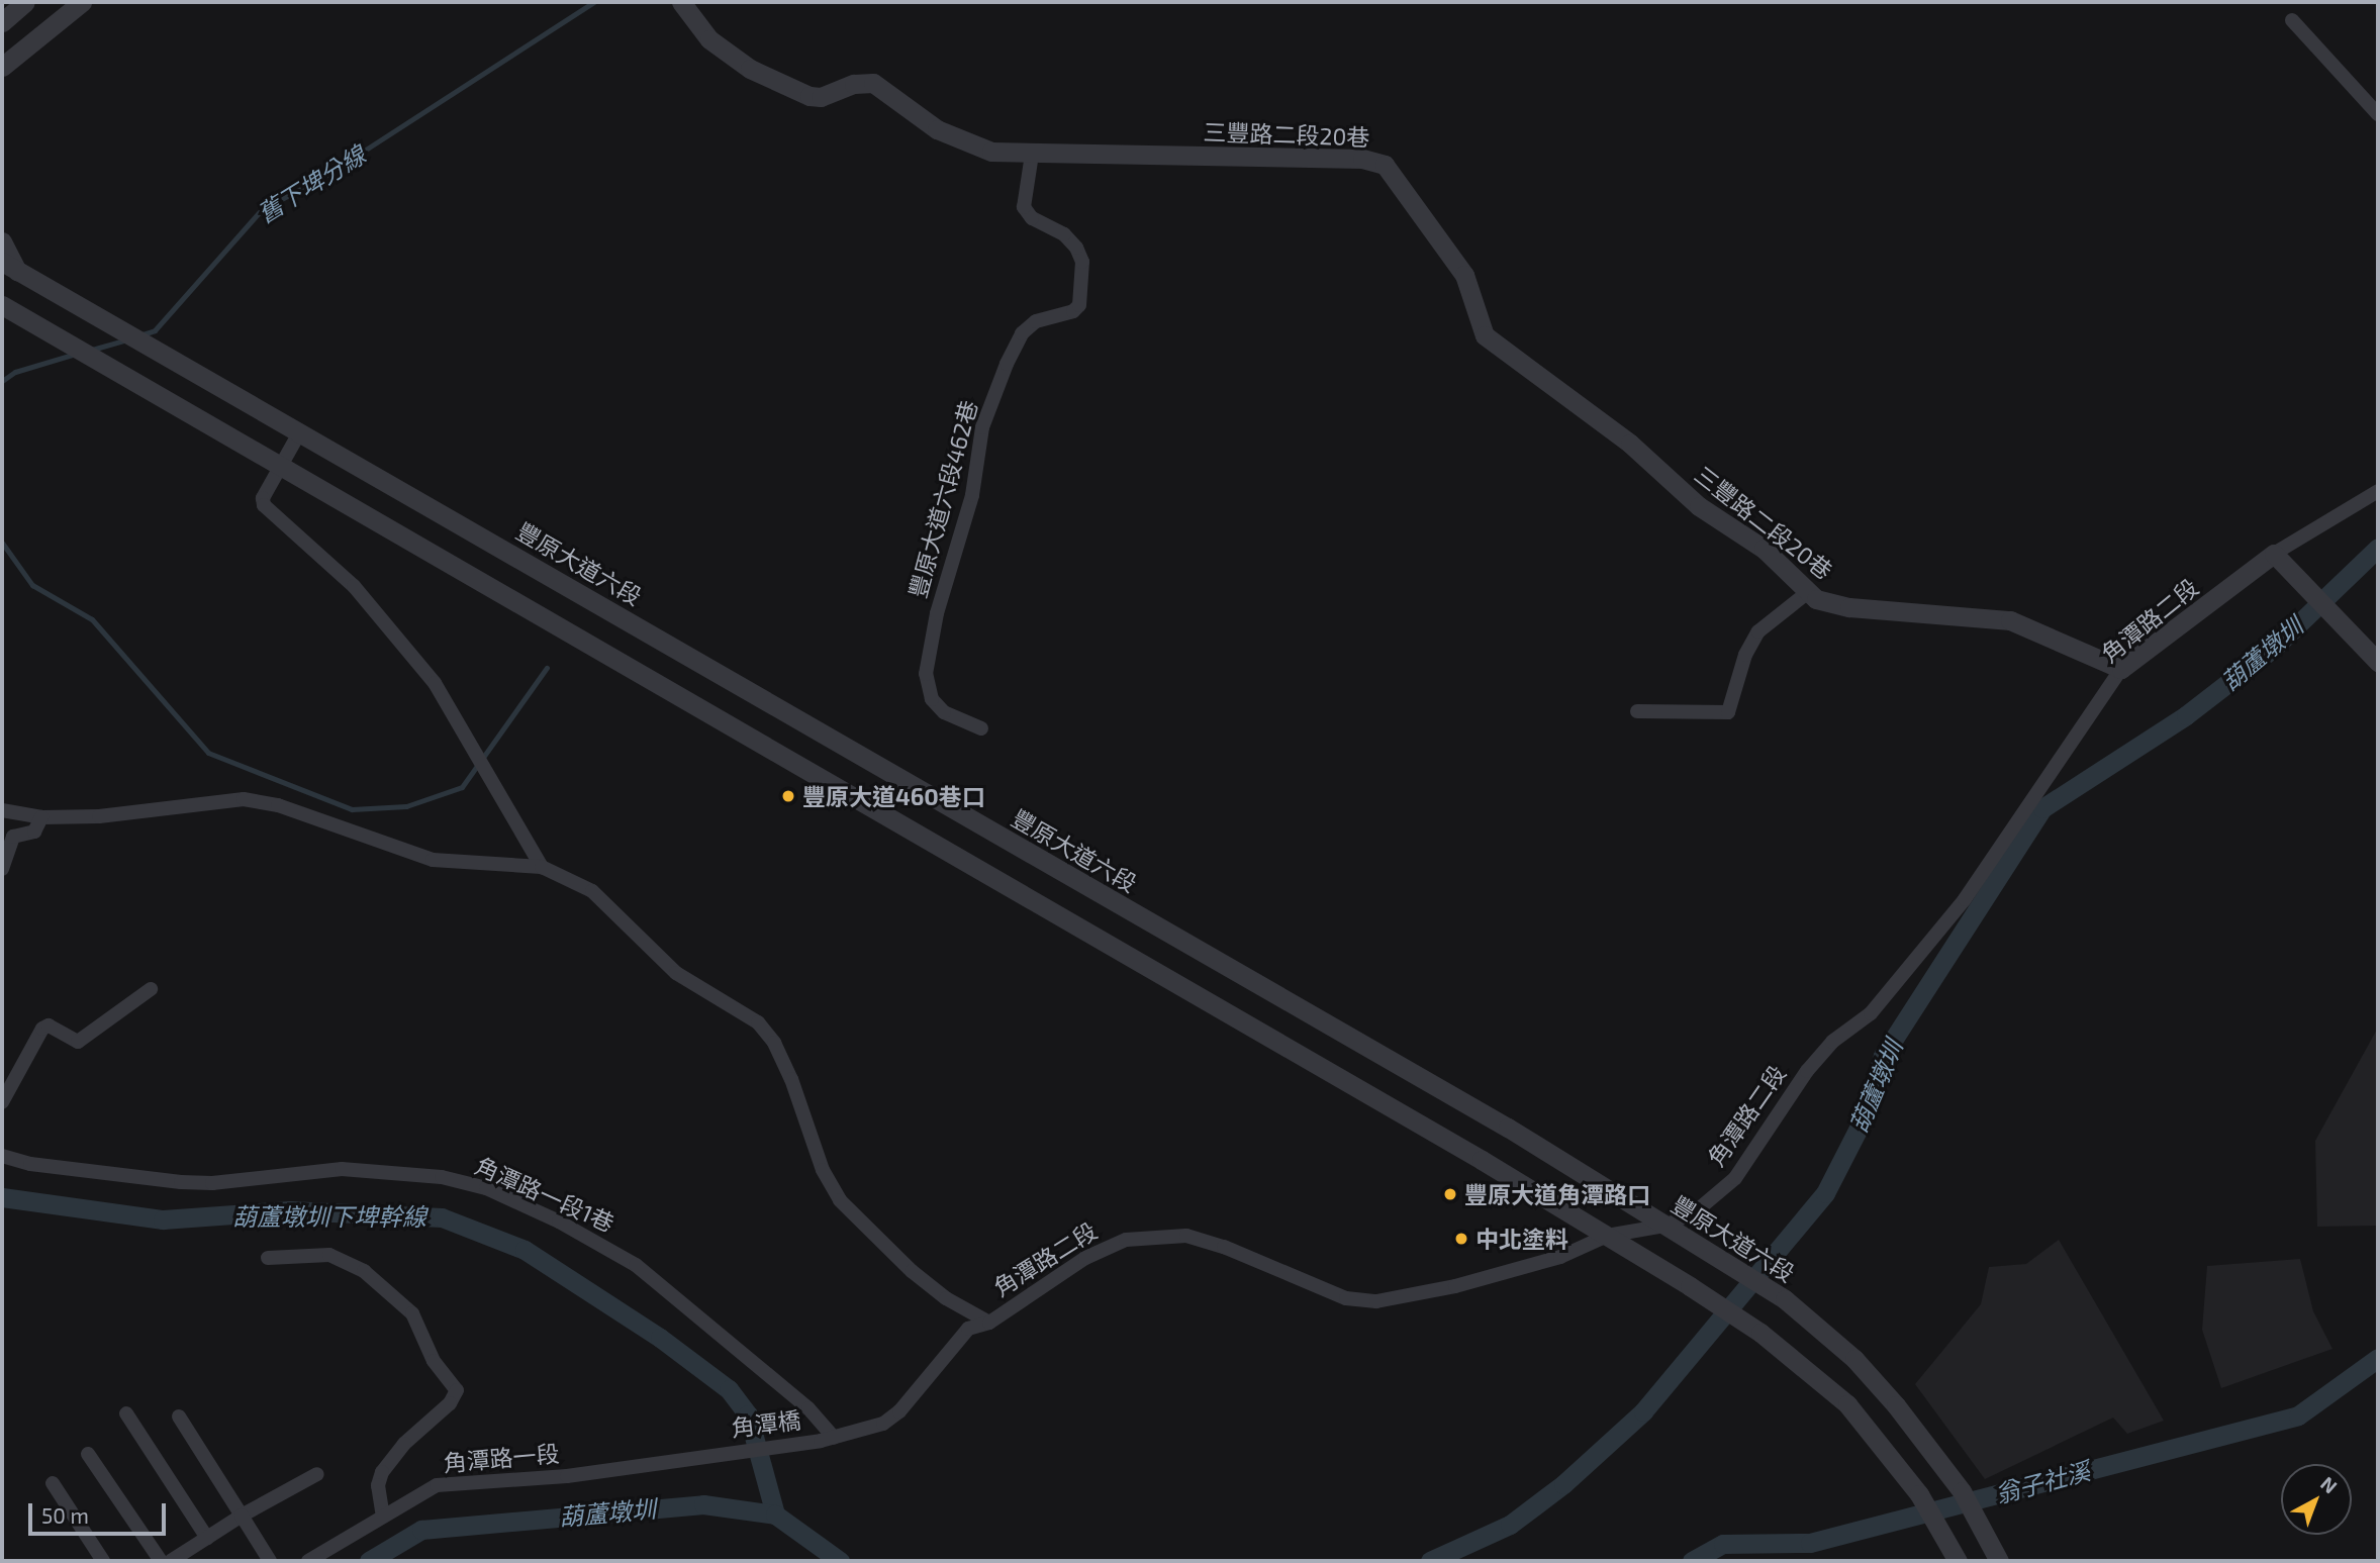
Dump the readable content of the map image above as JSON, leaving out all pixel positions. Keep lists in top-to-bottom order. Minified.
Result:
{"streets":{"street":["三豐路二段20巷","豐原大道六段462巷","豐原大道六段","角潭路二段","角潭路一段1巷","角潭橋","角潭路一段"]},"crossings":[["三豐路二段20巷","豐原大道六段462巷"],["三豐路二段20巷","角潭路二段"],["豐原大道六段","角潭路二段"],["角潭路二段","角潭路一段1巷"],["角潭路二段","角潭橋"],["角潭路一段1巷","角潭橋"],["角潭橋","角潭路一段"]],"water":["舊下埤分線","葫蘆墩圳","葫蘆墩圳下埤幹線","翁子社溪"],"places":["豐原大道460巷口","豐原大道角潭路口","中北塗料"],"scale_bar":"50 m","north":"top right"}
